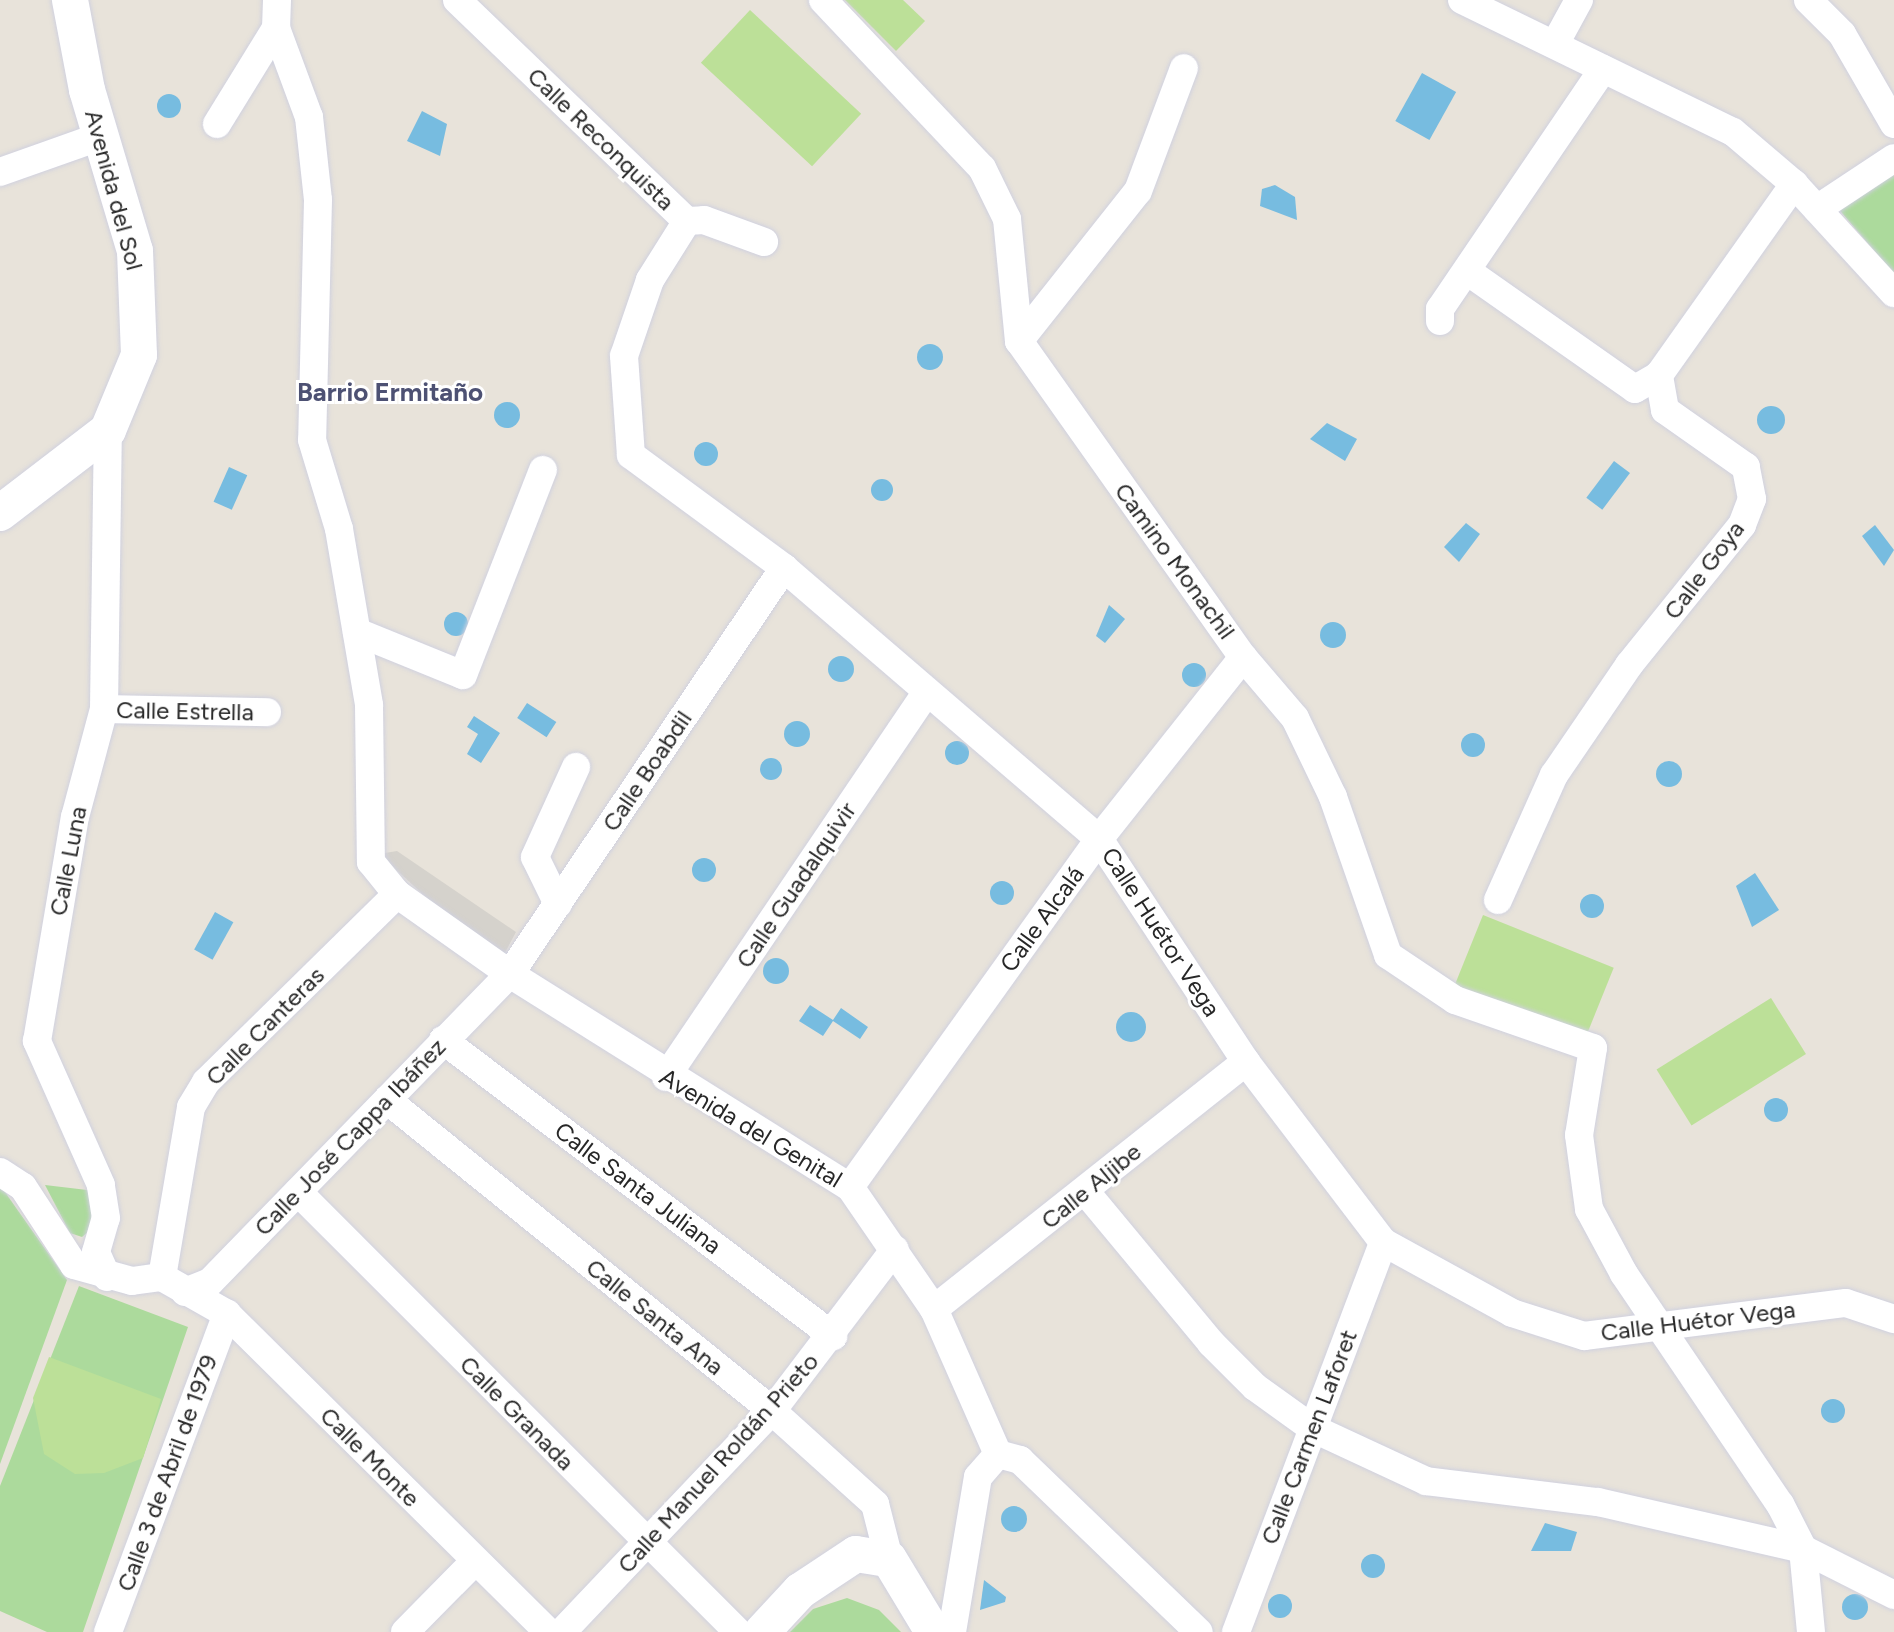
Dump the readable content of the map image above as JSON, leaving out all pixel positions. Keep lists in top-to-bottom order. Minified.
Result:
{"streets":{"street":["Calle Reconquista","Avenida del Sol","Camino Monachil","Calle Goya","Calle Estrella","Calle Boabdil","Calle Luna","Calle Guadalquivir","Calle Alcalá","Calle Huétor Vega","Calle Canteras","Avenida del Genital","Calle José Cappa Ibáñez","Calle Aljibe","Calle Santa Juliana","Calle Santa Ana","Calle Granada","Calle Carmen Laforet","Calle Monte","Calle Manuel Roldán Prieto","Calle 3 de Abril de 1979"]},"crossings":[["Calle Reconquista","Calle Huétor Vega"],["Avenida del Sol","Calle Luna"],["Camino Monachil","Calle Alcalá"],["Camino Monachil","Calle Huétor Vega"],["Calle Estrella","Calle Luna"],["Calle Boabdil","Calle Huétor Vega"],["Calle Boabdil","Avenida del Genital"],["Calle Boabdil","Calle José Cappa Ibáñez"],["Calle Guadalquivir","Calle Huétor Vega"],["Calle Guadalquivir","Avenida del Genital"],["Calle Alcalá","Calle Huétor Vega"],["Calle Alcalá","Avenida del Genital"],["Calle Huétor Vega","Calle Aljibe"],["Calle Huétor Vega","Calle Carmen Laforet"],["Calle Canteras","Avenida del Genital"],["Calle Canteras","Calle José Cappa Ibáñez"],["Calle Canteras","Calle Monte"],["Avenida del Genital","Calle José Cappa Ibáñez"],["Avenida del Genital","Calle Aljibe"],["Avenida del Genital","Calle Manuel Roldán Prieto"],["Calle José Cappa Ibáñez","Calle Santa Juliana"],["Calle José Cappa Ibáñez","Calle Santa Ana"],["Calle José Cappa Ibáñez","Calle Granada"],["Calle José Cappa Ibáñez","Calle Monte"],["Calle Santa Juliana","Calle Manuel Roldán Prieto"],["Calle Santa Ana","Calle Manuel Roldán Prieto"],["Calle Granada","Calle Manuel Roldán Prieto"],["Calle Monte","Calle 3 de Abril de 1979"]],"districts":["Barrio Ermitaño"]}
